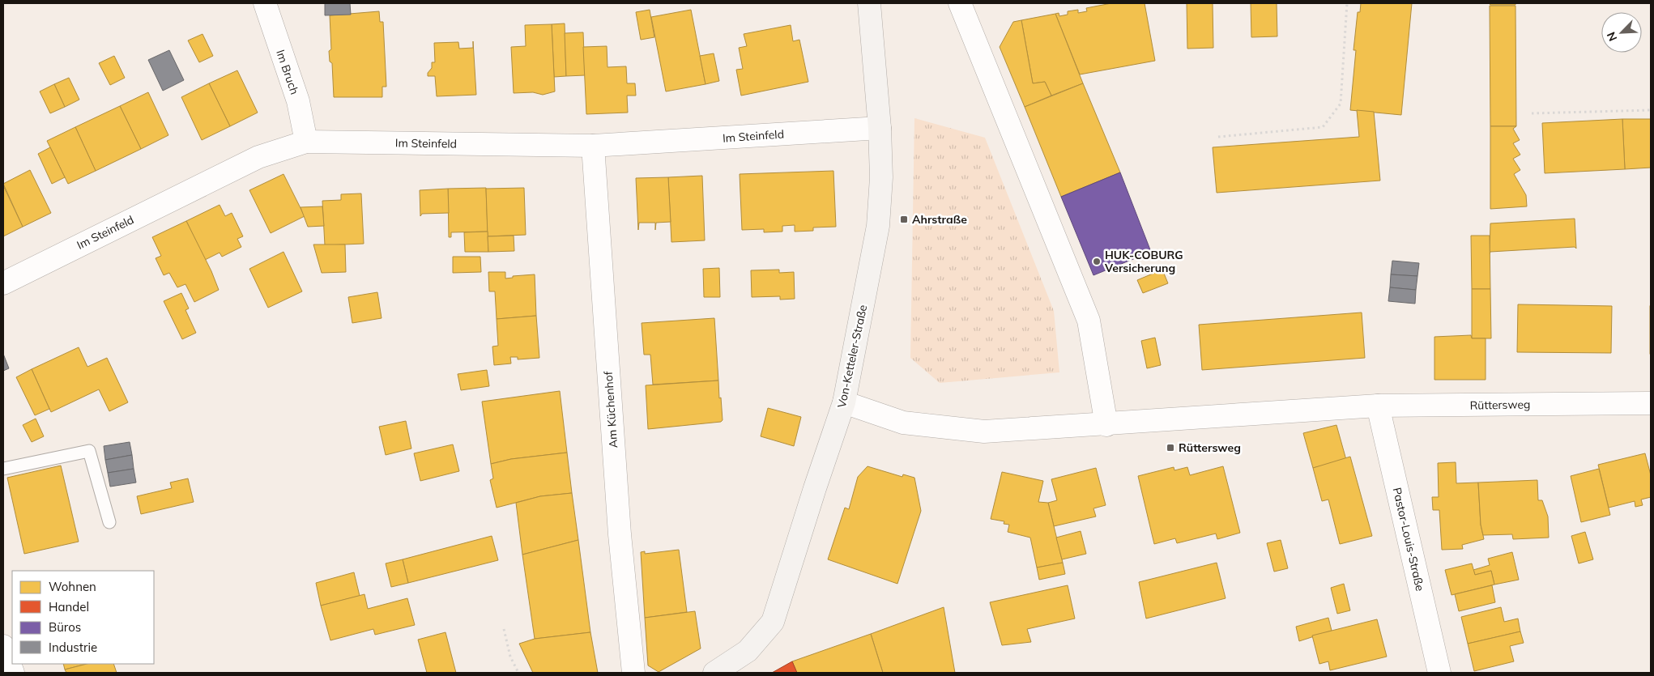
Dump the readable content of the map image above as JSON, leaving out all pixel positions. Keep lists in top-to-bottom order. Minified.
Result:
{"streets":{"street":["Im Bruch","Im Steinfeld","Von-Ketteler-Straße","Rüttersweg","Am Küchenhof","Pastor-Louis-Straße"]},"crossings":[["Im Bruch","Im Steinfeld"],["Im Steinfeld","Von-Ketteler-Straße"],["Im Steinfeld","Am Küchenhof"],["Von-Ketteler-Straße","Rüttersweg"],["Rüttersweg","Pastor-Louis-Straße"]],"places":{"transit":["Ahrstraße","Rüttersweg"],"other":["HUK-COBURG Versicherung"]},"legend":["Wohnen","Handel","Büros","Industrie"],"north":"bottom left"}
